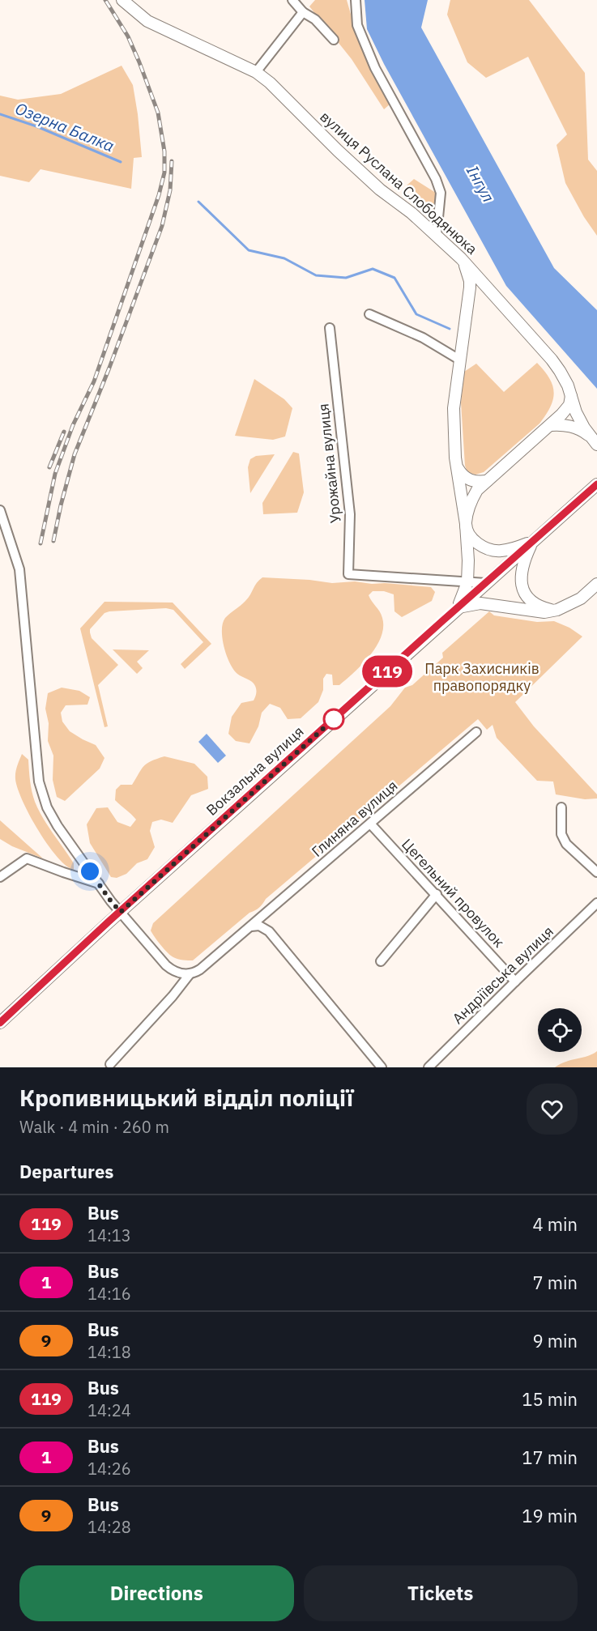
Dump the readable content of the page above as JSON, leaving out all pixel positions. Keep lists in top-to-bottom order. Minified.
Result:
{"streets":{"main road":["вулиця Руслана Слободянюка","Вокзальна вулиця"],"street":["Урожайна вулиця","Глиняна вулиця","Цегельний провулок","Андріївська вулиця"]},"crossings":[["Урожайна вулиця","Вокзальна вулиця"],["Глиняна вулиця","Цегельний провулок"],["Цегельний провулок","Андріївська вулиця"]],"water":["Озерна Балка","Інгул"],"parks":["Парк Захисників правопорядку"],"lines":["bus line 119"],"page":{"on_map":"119","heading":[["Кропивницький відділ поліції","Walk · 4 min · 260 m"],"Departures"],"list":[{"mark":"119","name":"Bus","note":"14:13","value":"4 min"},{"mark":"1","name":"Bus","note":"14:16","value":"7 min"},{"mark":"9","name":"Bus","note":"14:18","value":"9 min"},{"mark":"119","name":"Bus","note":"14:24","value":"15 min"},{"mark":"1","name":"Bus","note":"14:26","value":"17 min"},{"mark":"9","name":"Bus","note":"14:28","value":"19 min"}],"buttons":["Directions","Tickets"]}}
